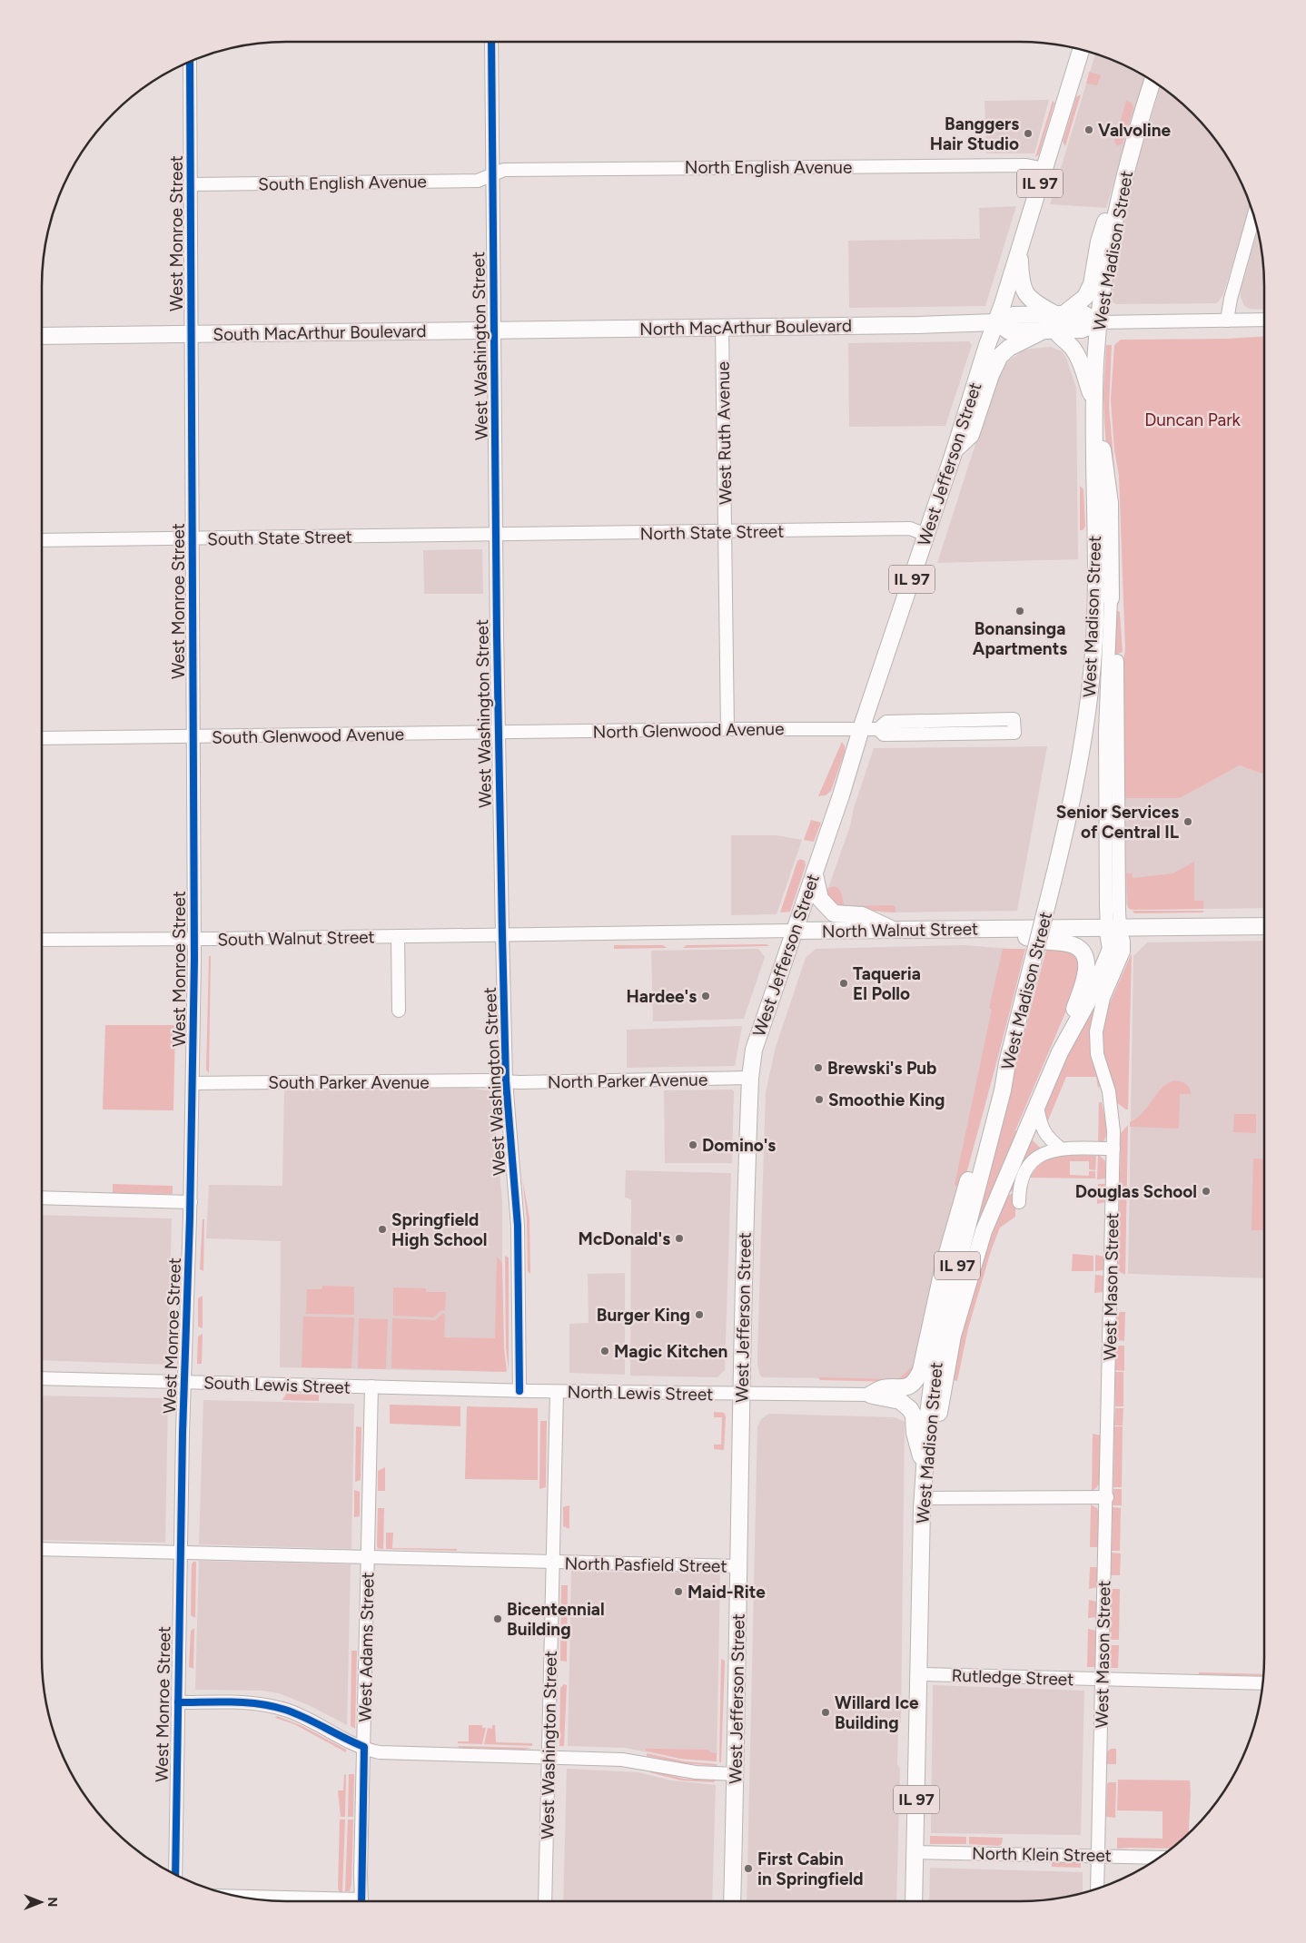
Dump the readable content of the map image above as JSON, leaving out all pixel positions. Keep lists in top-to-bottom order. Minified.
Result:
{"streets":{"main road":["IL 97","West Madison Street","North MacArthur Boulevard","South MacArthur Boulevard","West Jefferson Street","North Walnut Street"],"street":["North English Avenue","South English Avenue","West Monroe Street","West Washington Street","West Ruth Avenue","North State Street","South State Street","North Glenwood Avenue","South Glenwood Avenue","South Walnut Street","North Parker Avenue","South Parker Avenue","West Mason Street","South Lewis Street","North Lewis Street","North Pasfield Street","West Adams Street","Rutledge Street","North Klein Street"]},"crossings":[["North English Avenue","South English Avenue"],["North English Avenue","West Washington Street"],["North English Avenue","West Jefferson Street"],["South English Avenue","West Monroe Street"],["South English Avenue","West Washington Street"],["West Monroe Street","South MacArthur Boulevard"],["West Monroe Street","South State Street"],["West Monroe Street","South Glenwood Avenue"],["West Monroe Street","South Walnut Street"],["West Monroe Street","South Parker Avenue"],["West Monroe Street","South Lewis Street"],["West Monroe Street","North Pasfield Street"],["West Madison Street","North MacArthur Boulevard"],["West Madison Street","Rutledge Street"],["West Madison Street","North Klein Street"],["North MacArthur Boulevard","South MacArthur Boulevard"],["North MacArthur Boulevard","West Washington Street"],["North MacArthur Boulevard","West Ruth Avenue"],["North MacArthur Boulevard","West Jefferson Street"],["South MacArthur Boulevard","West Washington Street"],["West Washington Street","North State Street"],["West Washington Street","South State Street"],["West Washington Street","North Glenwood Avenue"],["West Washington Street","South Glenwood Avenue"],["West Washington Street","North Walnut Street"],["West Washington Street","South Walnut Street"],["West Washington Street","North Parker Avenue"],["West Washington Street","South Parker Avenue"],["West Washington Street","South Lewis Street"],["West Washington Street","North Lewis Street"],["West Washington Street","North Pasfield Street"],["West Ruth Avenue","North State Street"],["West Ruth Avenue","North Glenwood Avenue"],["West Jefferson Street","North State Street"],["West Jefferson Street","North Glenwood Avenue"],["West Jefferson Street","North Walnut Street"],["West Jefferson Street","North Parker Avenue"],["West Jefferson Street","North Lewis Street"],["West Jefferson Street","North Pasfield Street"],["North State Street","South State Street"],["North Glenwood Avenue","South Glenwood Avenue"],["North Walnut Street","South Walnut Street"],["North Walnut Street","West Mason Street"],["North Parker Avenue","South Parker Avenue"],["West Mason Street","Rutledge Street"],["West Mason Street","North Klein Street"],["South Lewis Street","North Lewis Street"],["South Lewis Street","West Adams Street"],["North Pasfield Street","West Adams Street"]],"parks":["Duncan Park"],"places":["Valvoline","Banggers Hair Studio","Bonansinga Apartments","Senior Services of Central IL","Taqueria El Pollo","Hardee's","Brewski's Pub","Smoothie King","Domino's","Douglas School","Springfield High School","McDonald's","Burger King","Magic Kitchen","Maid-Rite","Bicentennial Building","Willard Ice Building","First Cabin in Springfield"],"north":"right"}
